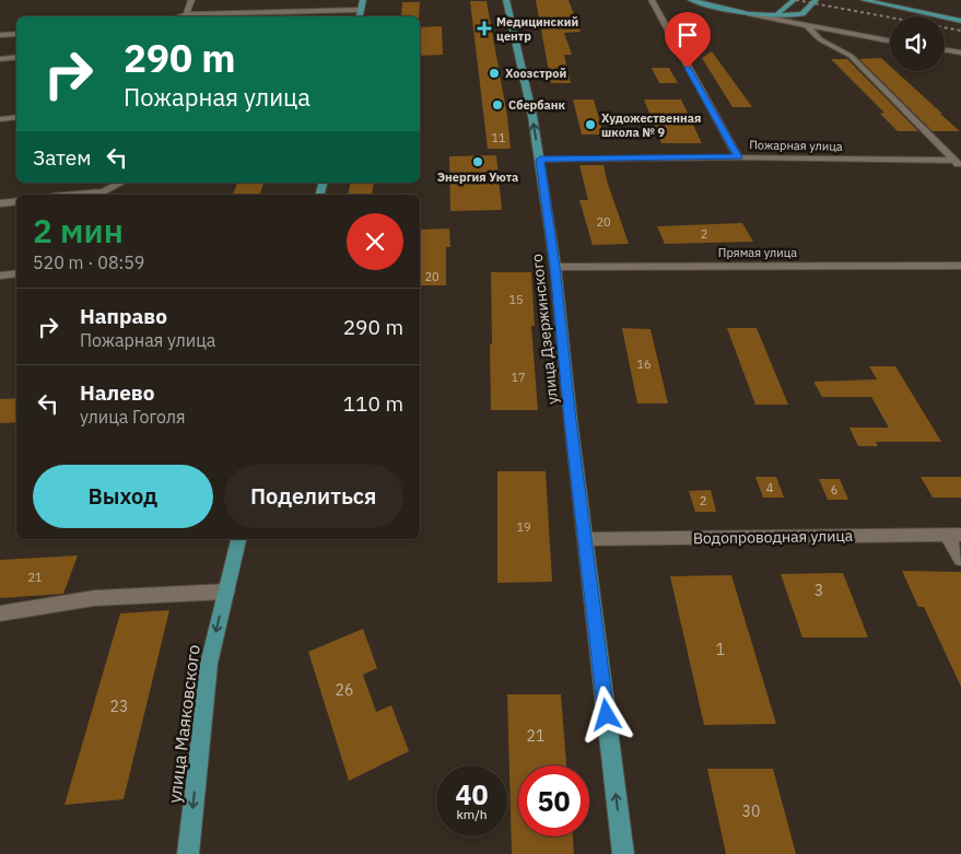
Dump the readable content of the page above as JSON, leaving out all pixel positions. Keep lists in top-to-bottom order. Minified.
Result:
{"streets":{"main road":["улица Дзержинского","улица Маяковского"],"street":["Пожарная улица","Прямая улица","Водопроводная улица"]},"crossings":[["Пожарная улица","улица Дзержинского"],["Прямая улица","улица Дзержинского"],["улица Дзержинского","Водопроводная улица"]],"one_way":["улица Дзержинского","улица Маяковского"],"places":{"health":["Медицинский центр"],"other":["Хоозстрой","Сбербанк","Художественная школа № 9","Энергия Уюта"]},"house_numbers":["11","20","2","20","15","16","17","4","6","2","19","21","3","1","26","23","21","30"],"page":{"turn":["290 m","Пожарная улица"],"then":"Затем","heading":["2 мин","520 m · 08:59"],"list":[{"name":"Направо","note":"Пожарная улица","value":"290 m"},{"name":"Налево","note":"улица Гоголя","value":"110 m"}],"buttons":["Выход","Поделиться"],"speed":"40 km/h","limit":"50"}}
